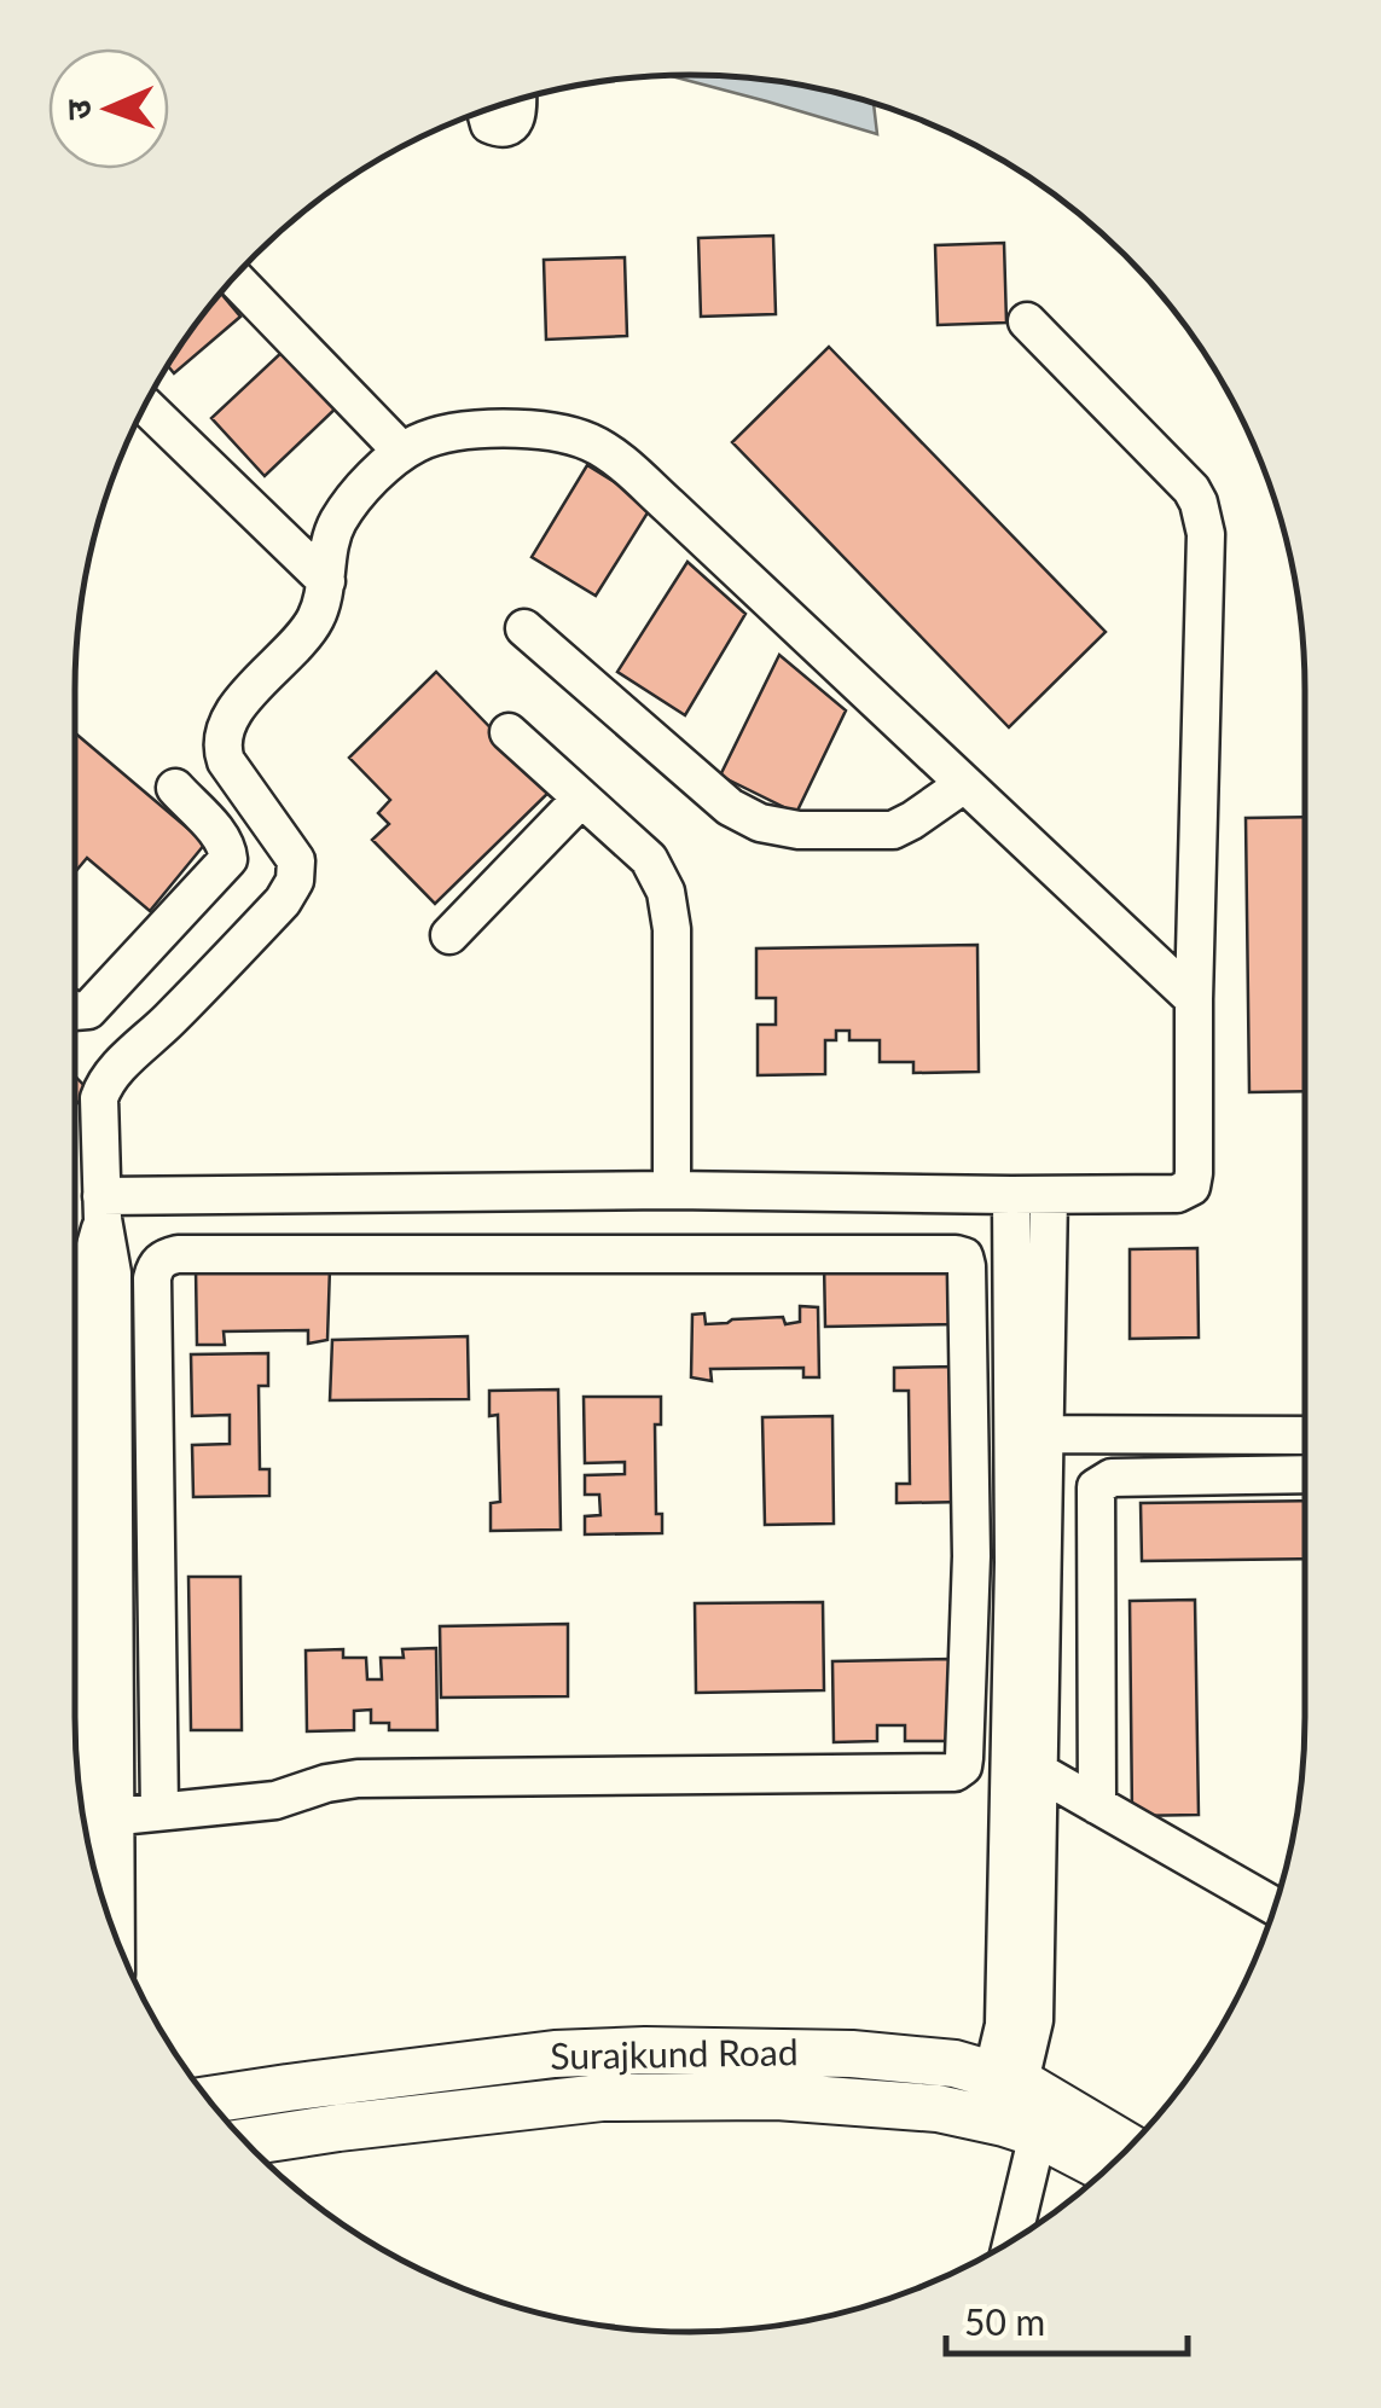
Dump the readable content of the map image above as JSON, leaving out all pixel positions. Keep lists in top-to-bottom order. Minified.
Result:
{"streets":{"main road":["Surajkund Road"]},"scale_bar":"50 m","north":"left"}
